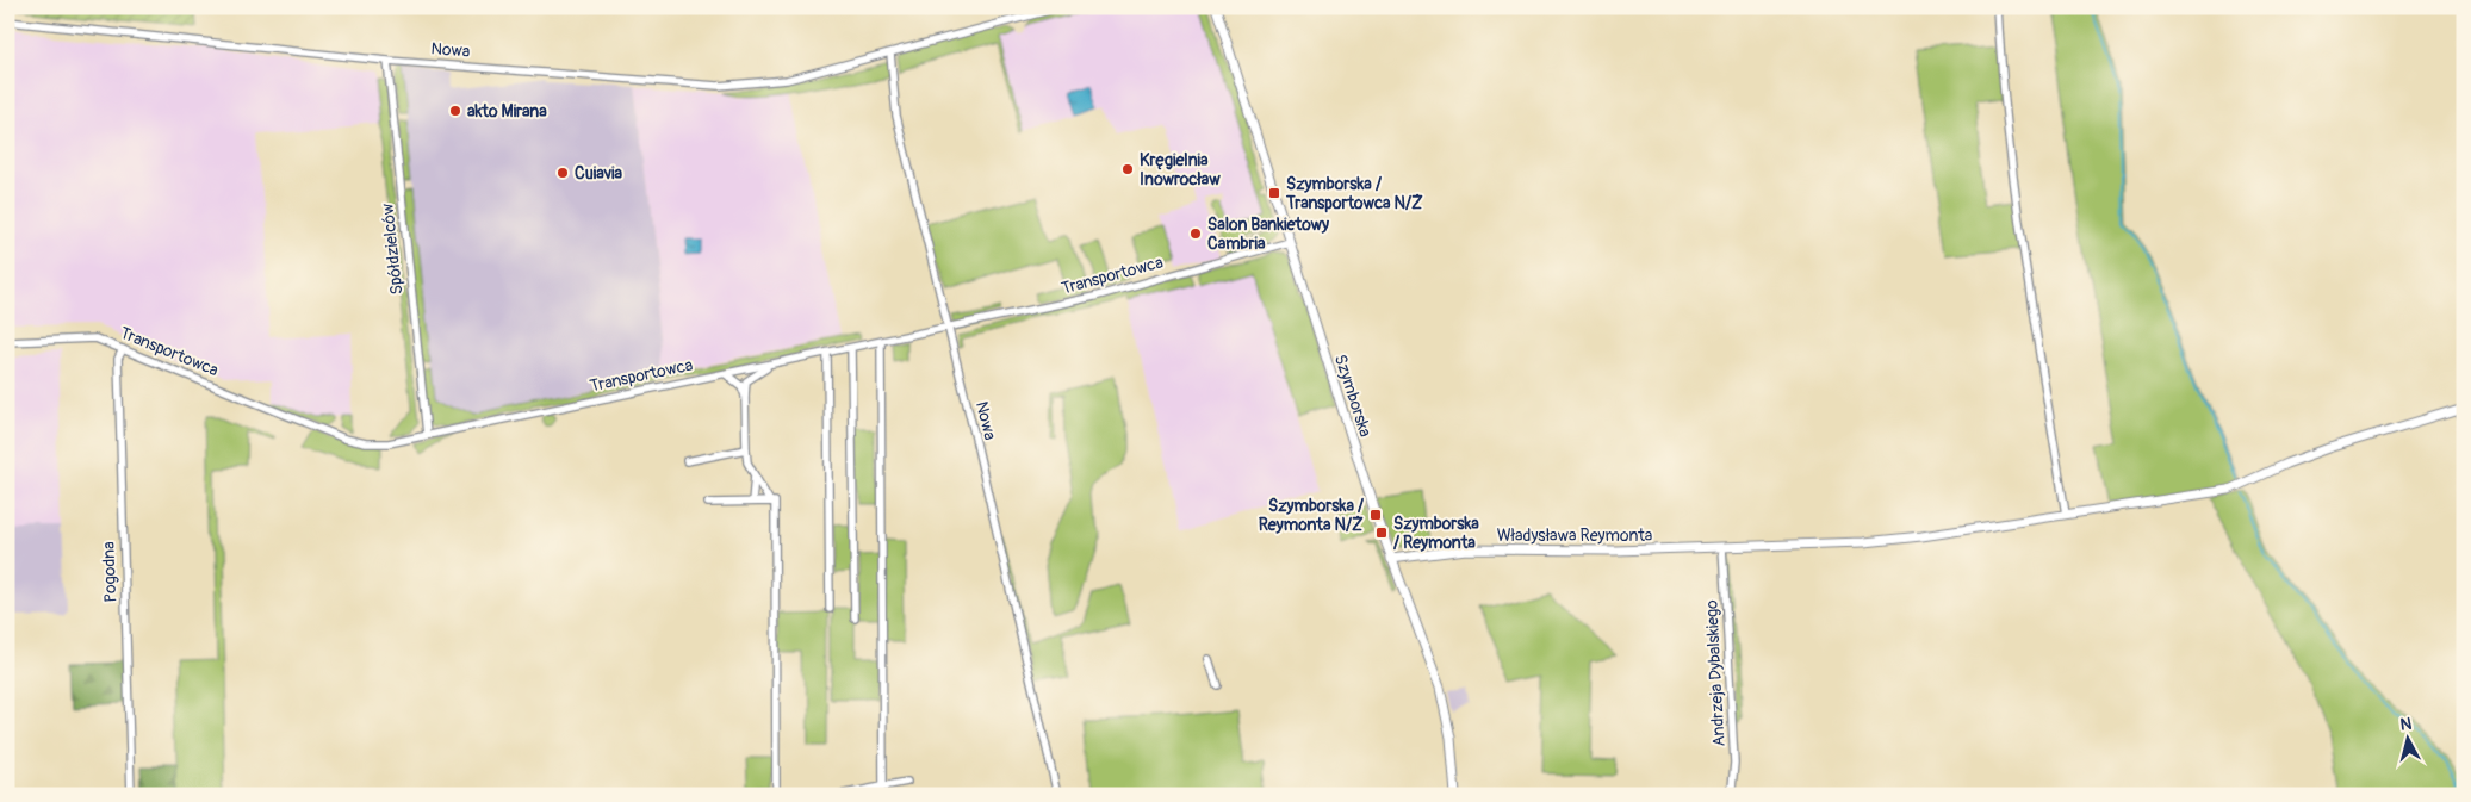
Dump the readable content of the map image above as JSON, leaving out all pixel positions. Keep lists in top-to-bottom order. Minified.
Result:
{"streets":{"street":["Nowa","Spółdzielców","Transportowca","Szymborska","Władysława Reymonta","Pogodna","Andrzeja Dybalskiego"]},"crossings":[["Nowa","Spółdzielców"],["Nowa","Transportowca"],["Spółdzielców","Transportowca"],["Transportowca","Szymborska"],["Transportowca","Pogodna"],["Szymborska","Władysława Reymonta"],["Władysława Reymonta","Andrzeja Dybalskiego"]],"places":{"other":["akto Mirana","Kręgielnia Inowrocław","Cuiavia","Salon Bankietowy Cambria"],"transit":["Szymborska / Transportowca N/Ż","Szymborska / Reymonta N/Ż","Szymborska / Reymonta"]},"north":"top"}
